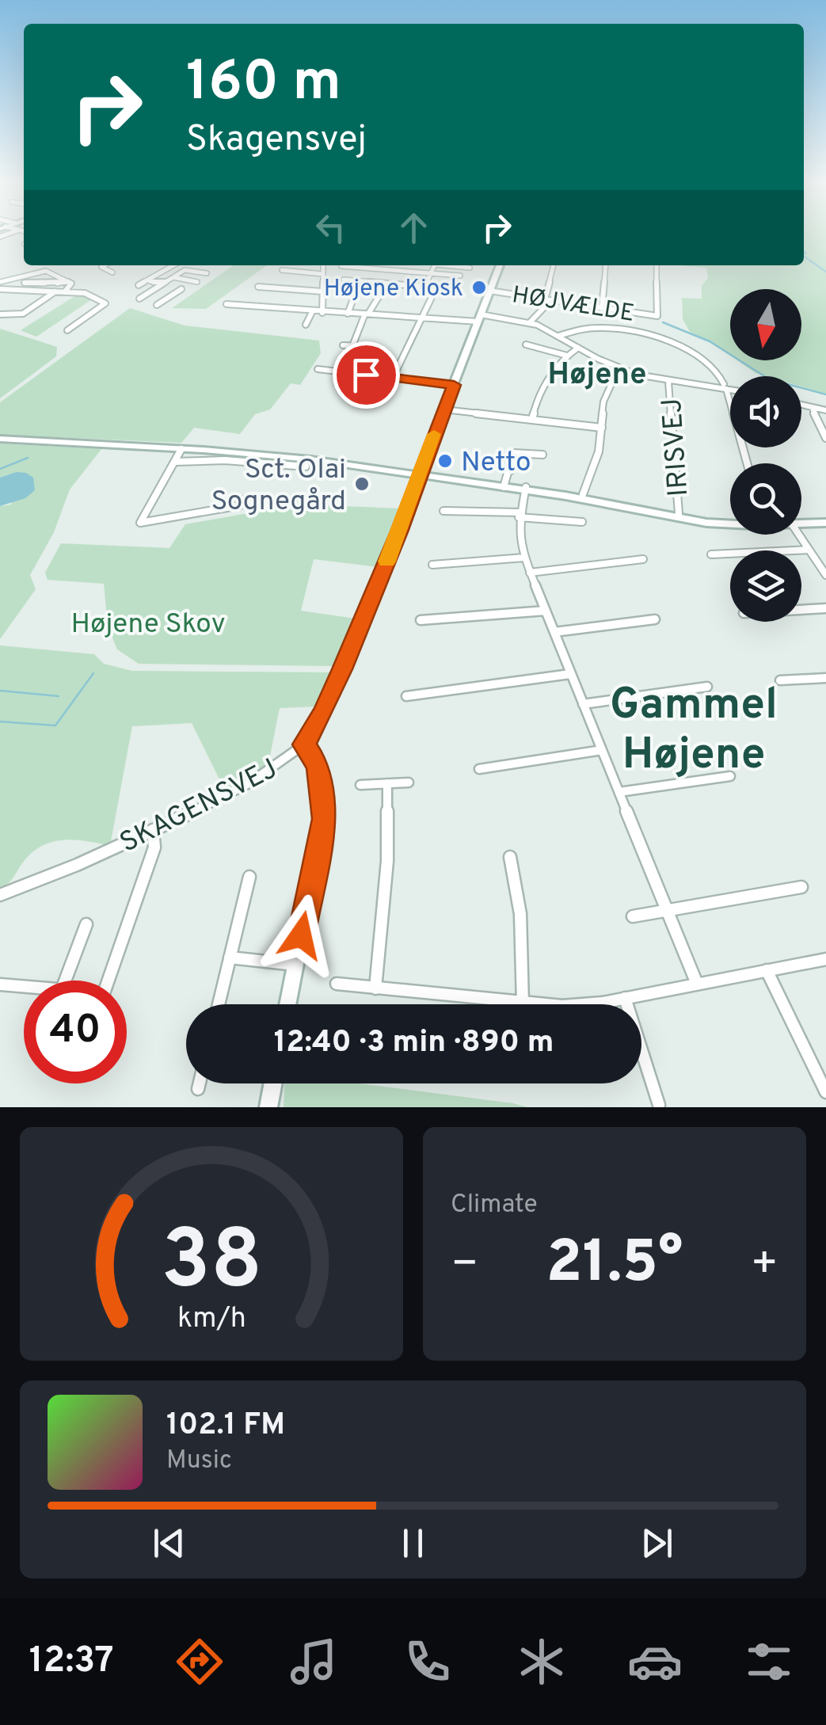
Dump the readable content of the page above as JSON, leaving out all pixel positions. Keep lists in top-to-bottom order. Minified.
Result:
{"streets":{"street":["HØJVÆLDE","IRISVEJ","SKAGENSVEJ"]},"crossings":[["HØJVÆLDE","SKAGENSVEJ"]],"districts":["Højene","Gammel Højene"],"parks":["Højene Skov"],"places":["Højene Kiosk","Netto","Sct. Olai Sognegård"],"north":"bottom","page":{"turn":["160 m","Skagensvej"],"limit":"40","trip":"12:40 · 3 min · 890 m","tile":"Climate","heat":["−","21.5°","+"],"song":["102.1 FM","Music"],"tabs":"12:37","gauge":["38","km/h"]}}
